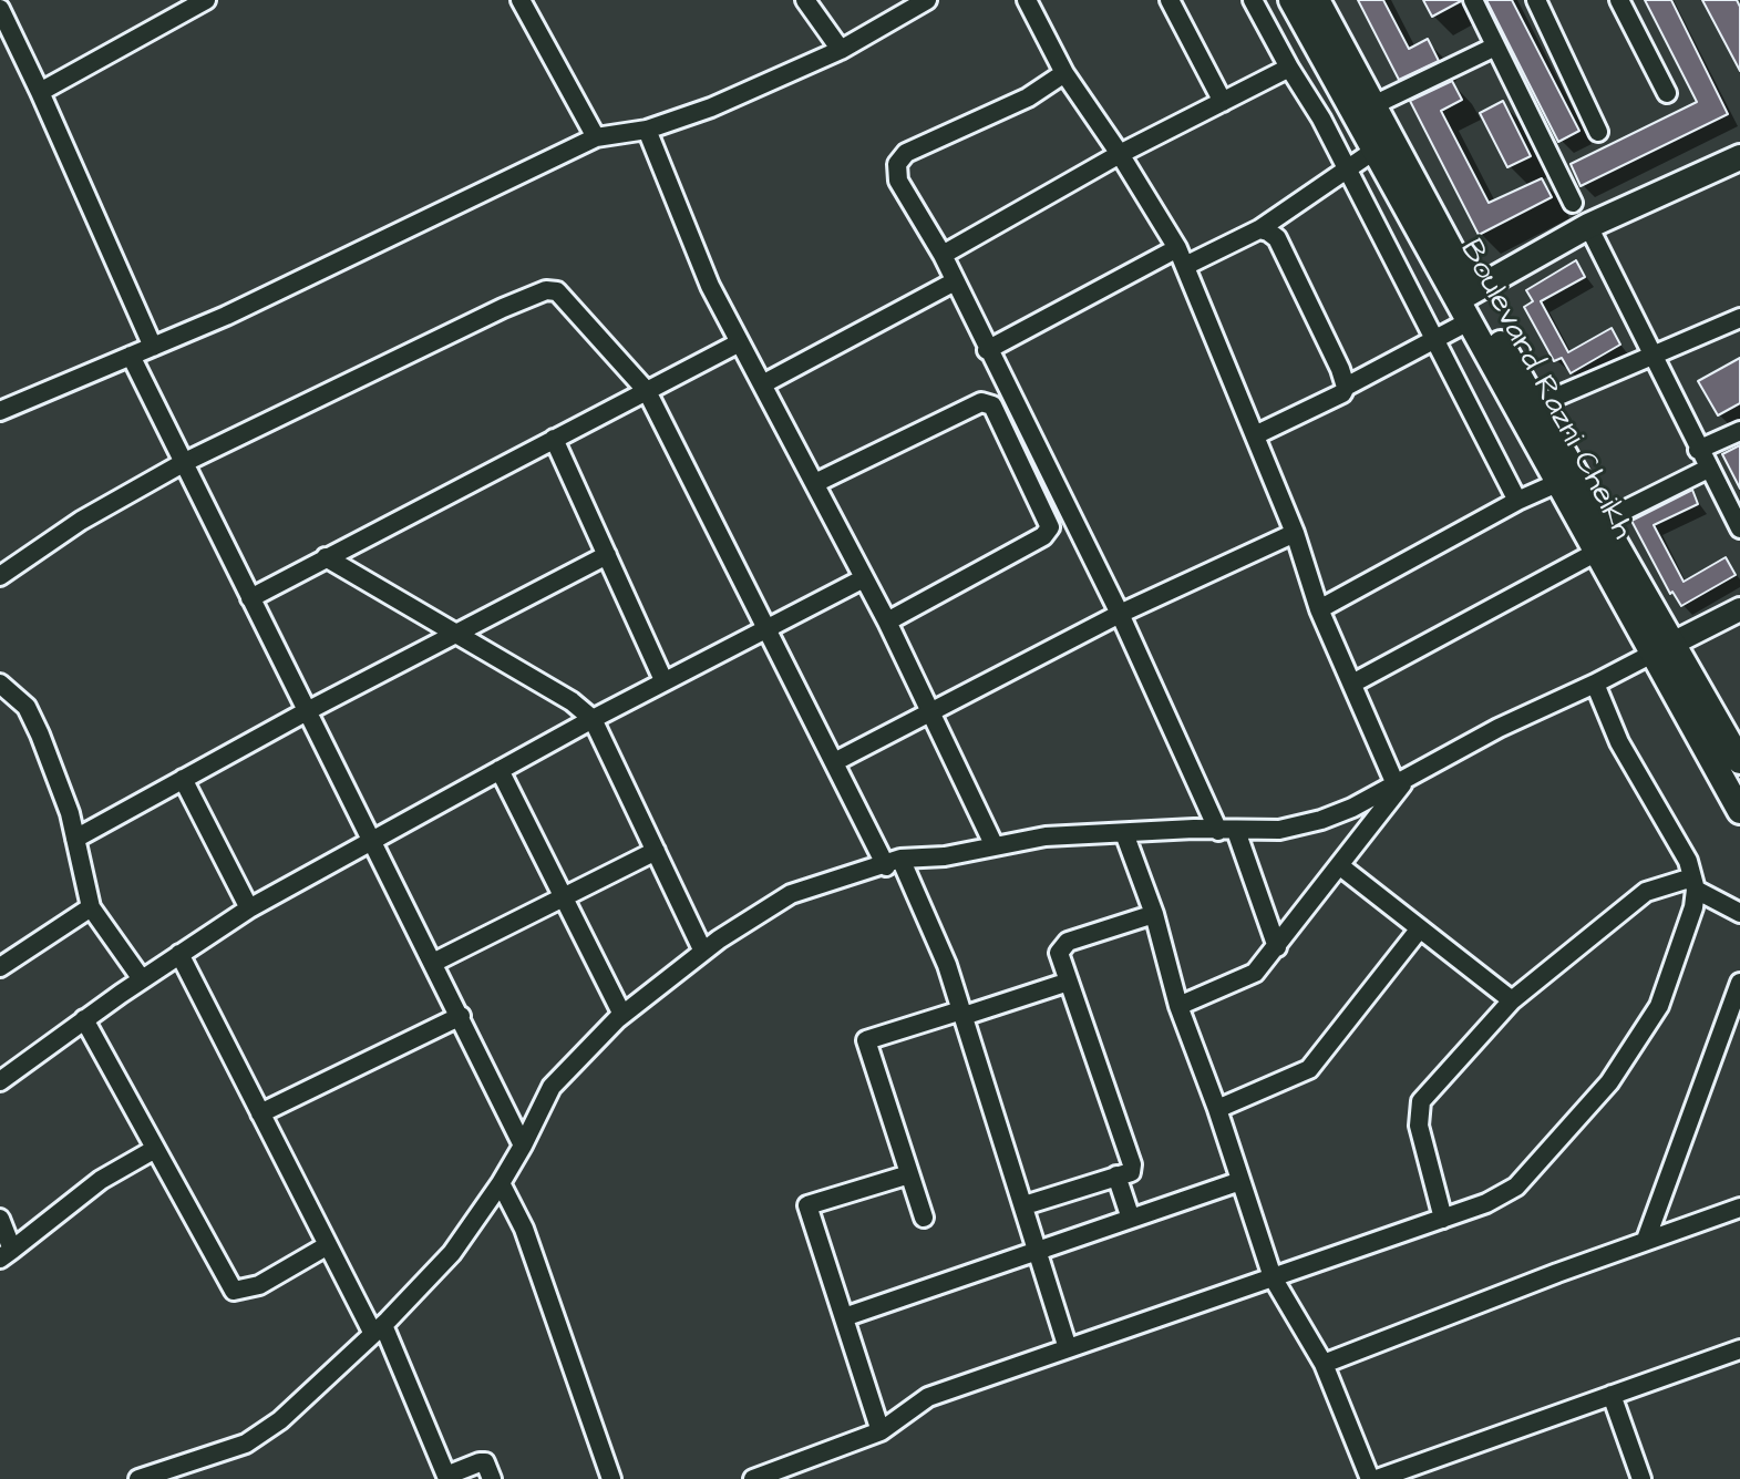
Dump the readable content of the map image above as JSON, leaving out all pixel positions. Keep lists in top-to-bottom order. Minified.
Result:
{"streets":{"main road":["Boulevard Razni Cheikh"]}}
